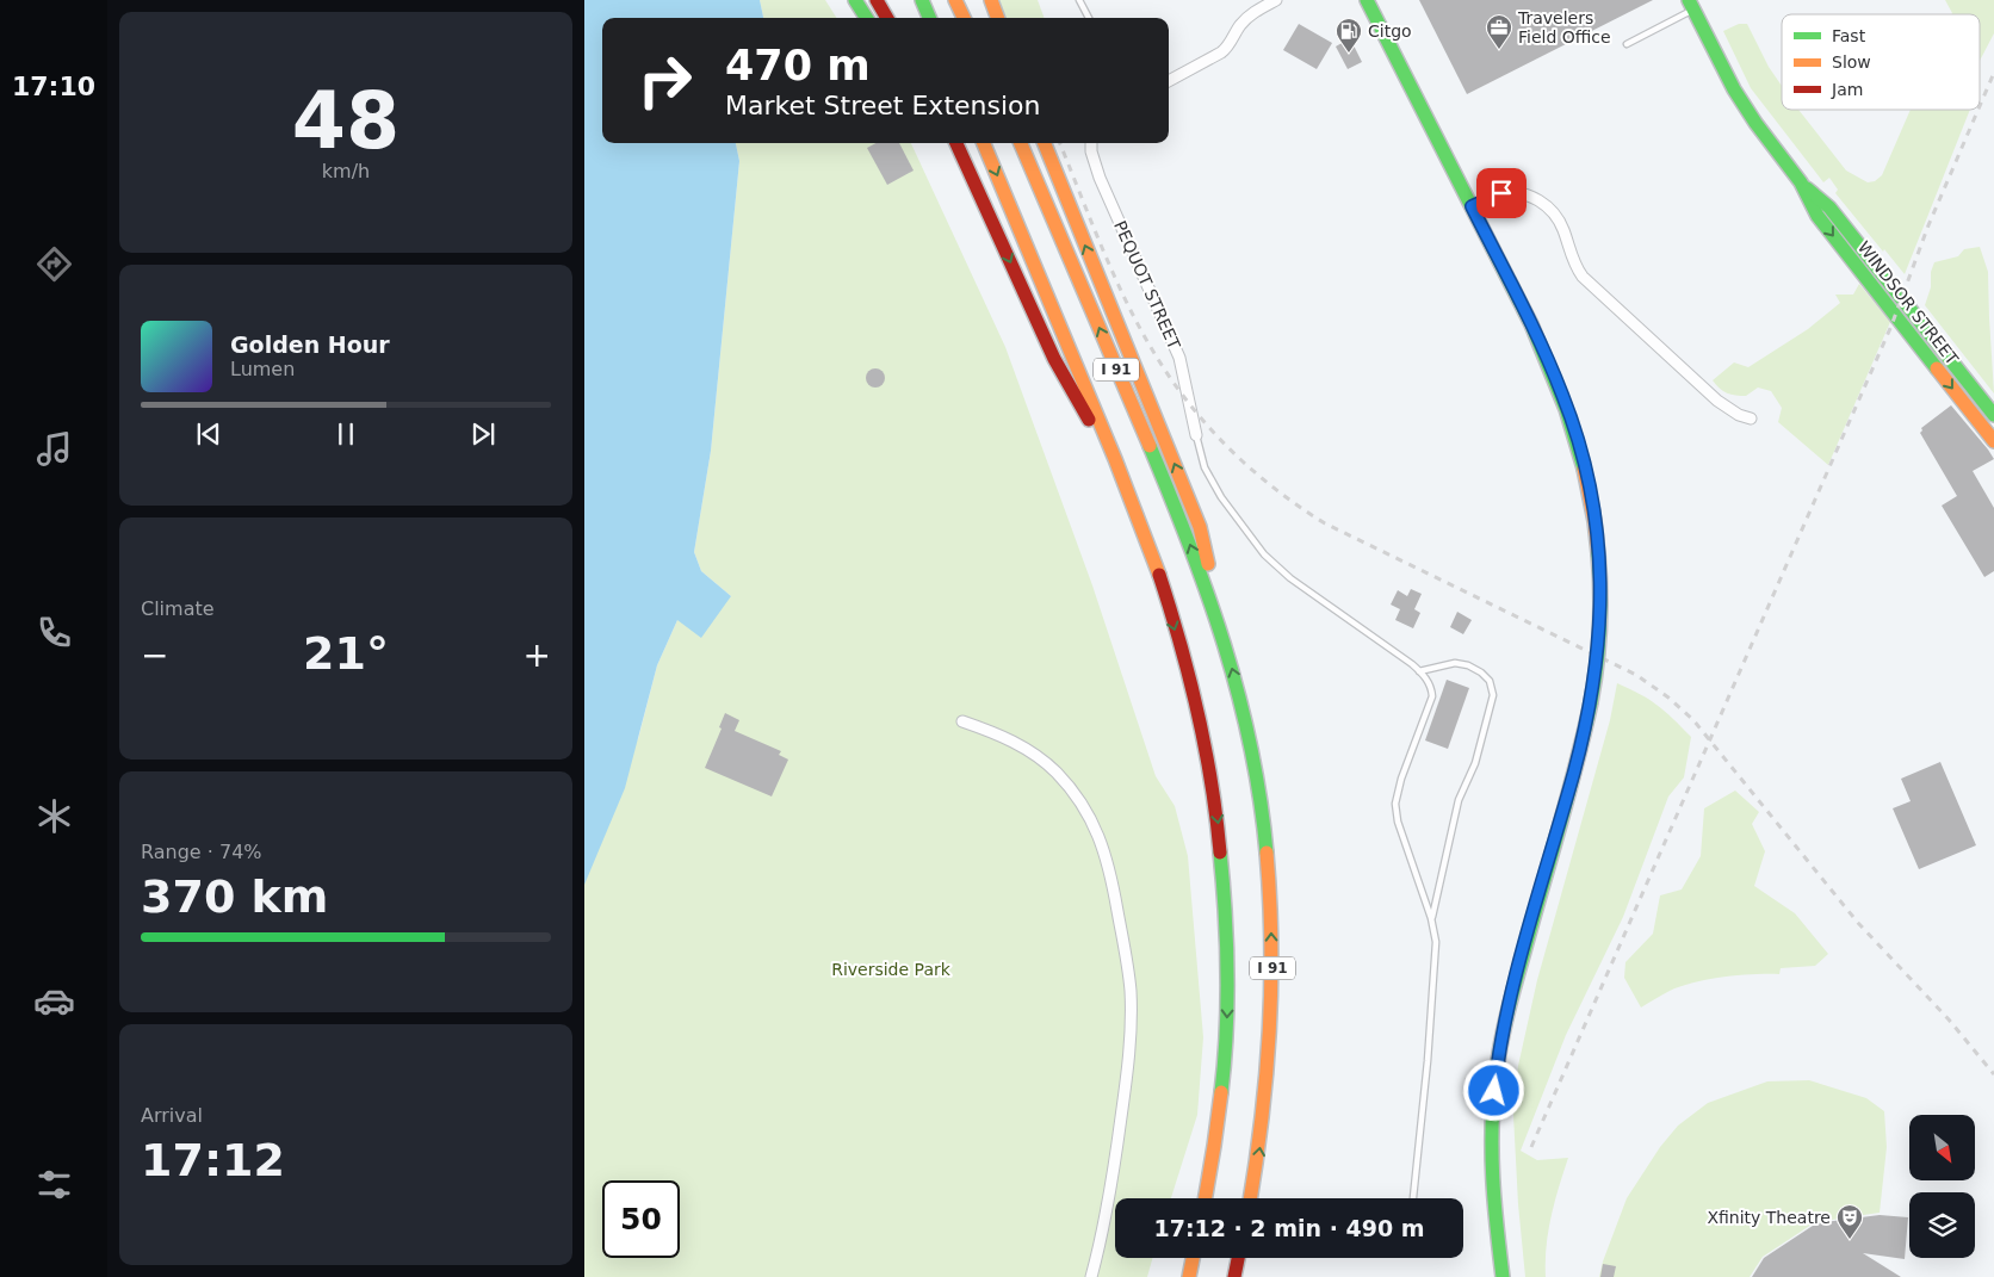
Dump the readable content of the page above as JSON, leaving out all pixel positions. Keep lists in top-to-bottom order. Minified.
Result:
{"streets":{"main road":["WINDSOR STREET","I 91"],"street":["PEQUOT STREET"]},"parks":["Riverside Park"],"places":{"office":["Travelers Field Office"],"fuel station":["Citgo"],"theatre":["Xfinity Theatre"]},"legend":["Fast","Slow","Jam"],"north":"bottom right","page":{"tabs":"17:10","tile":[["48","km/h"],"Climate",["Range · 74%","370 km"],["Arrival","17:12"]],"turn":["470 m","Market Street Extension"],"song":["Golden Hour","Lumen"],"heat":["−","21°","+"],"limit":"50","trip":"17:12 · 2 min · 490 m"}}
